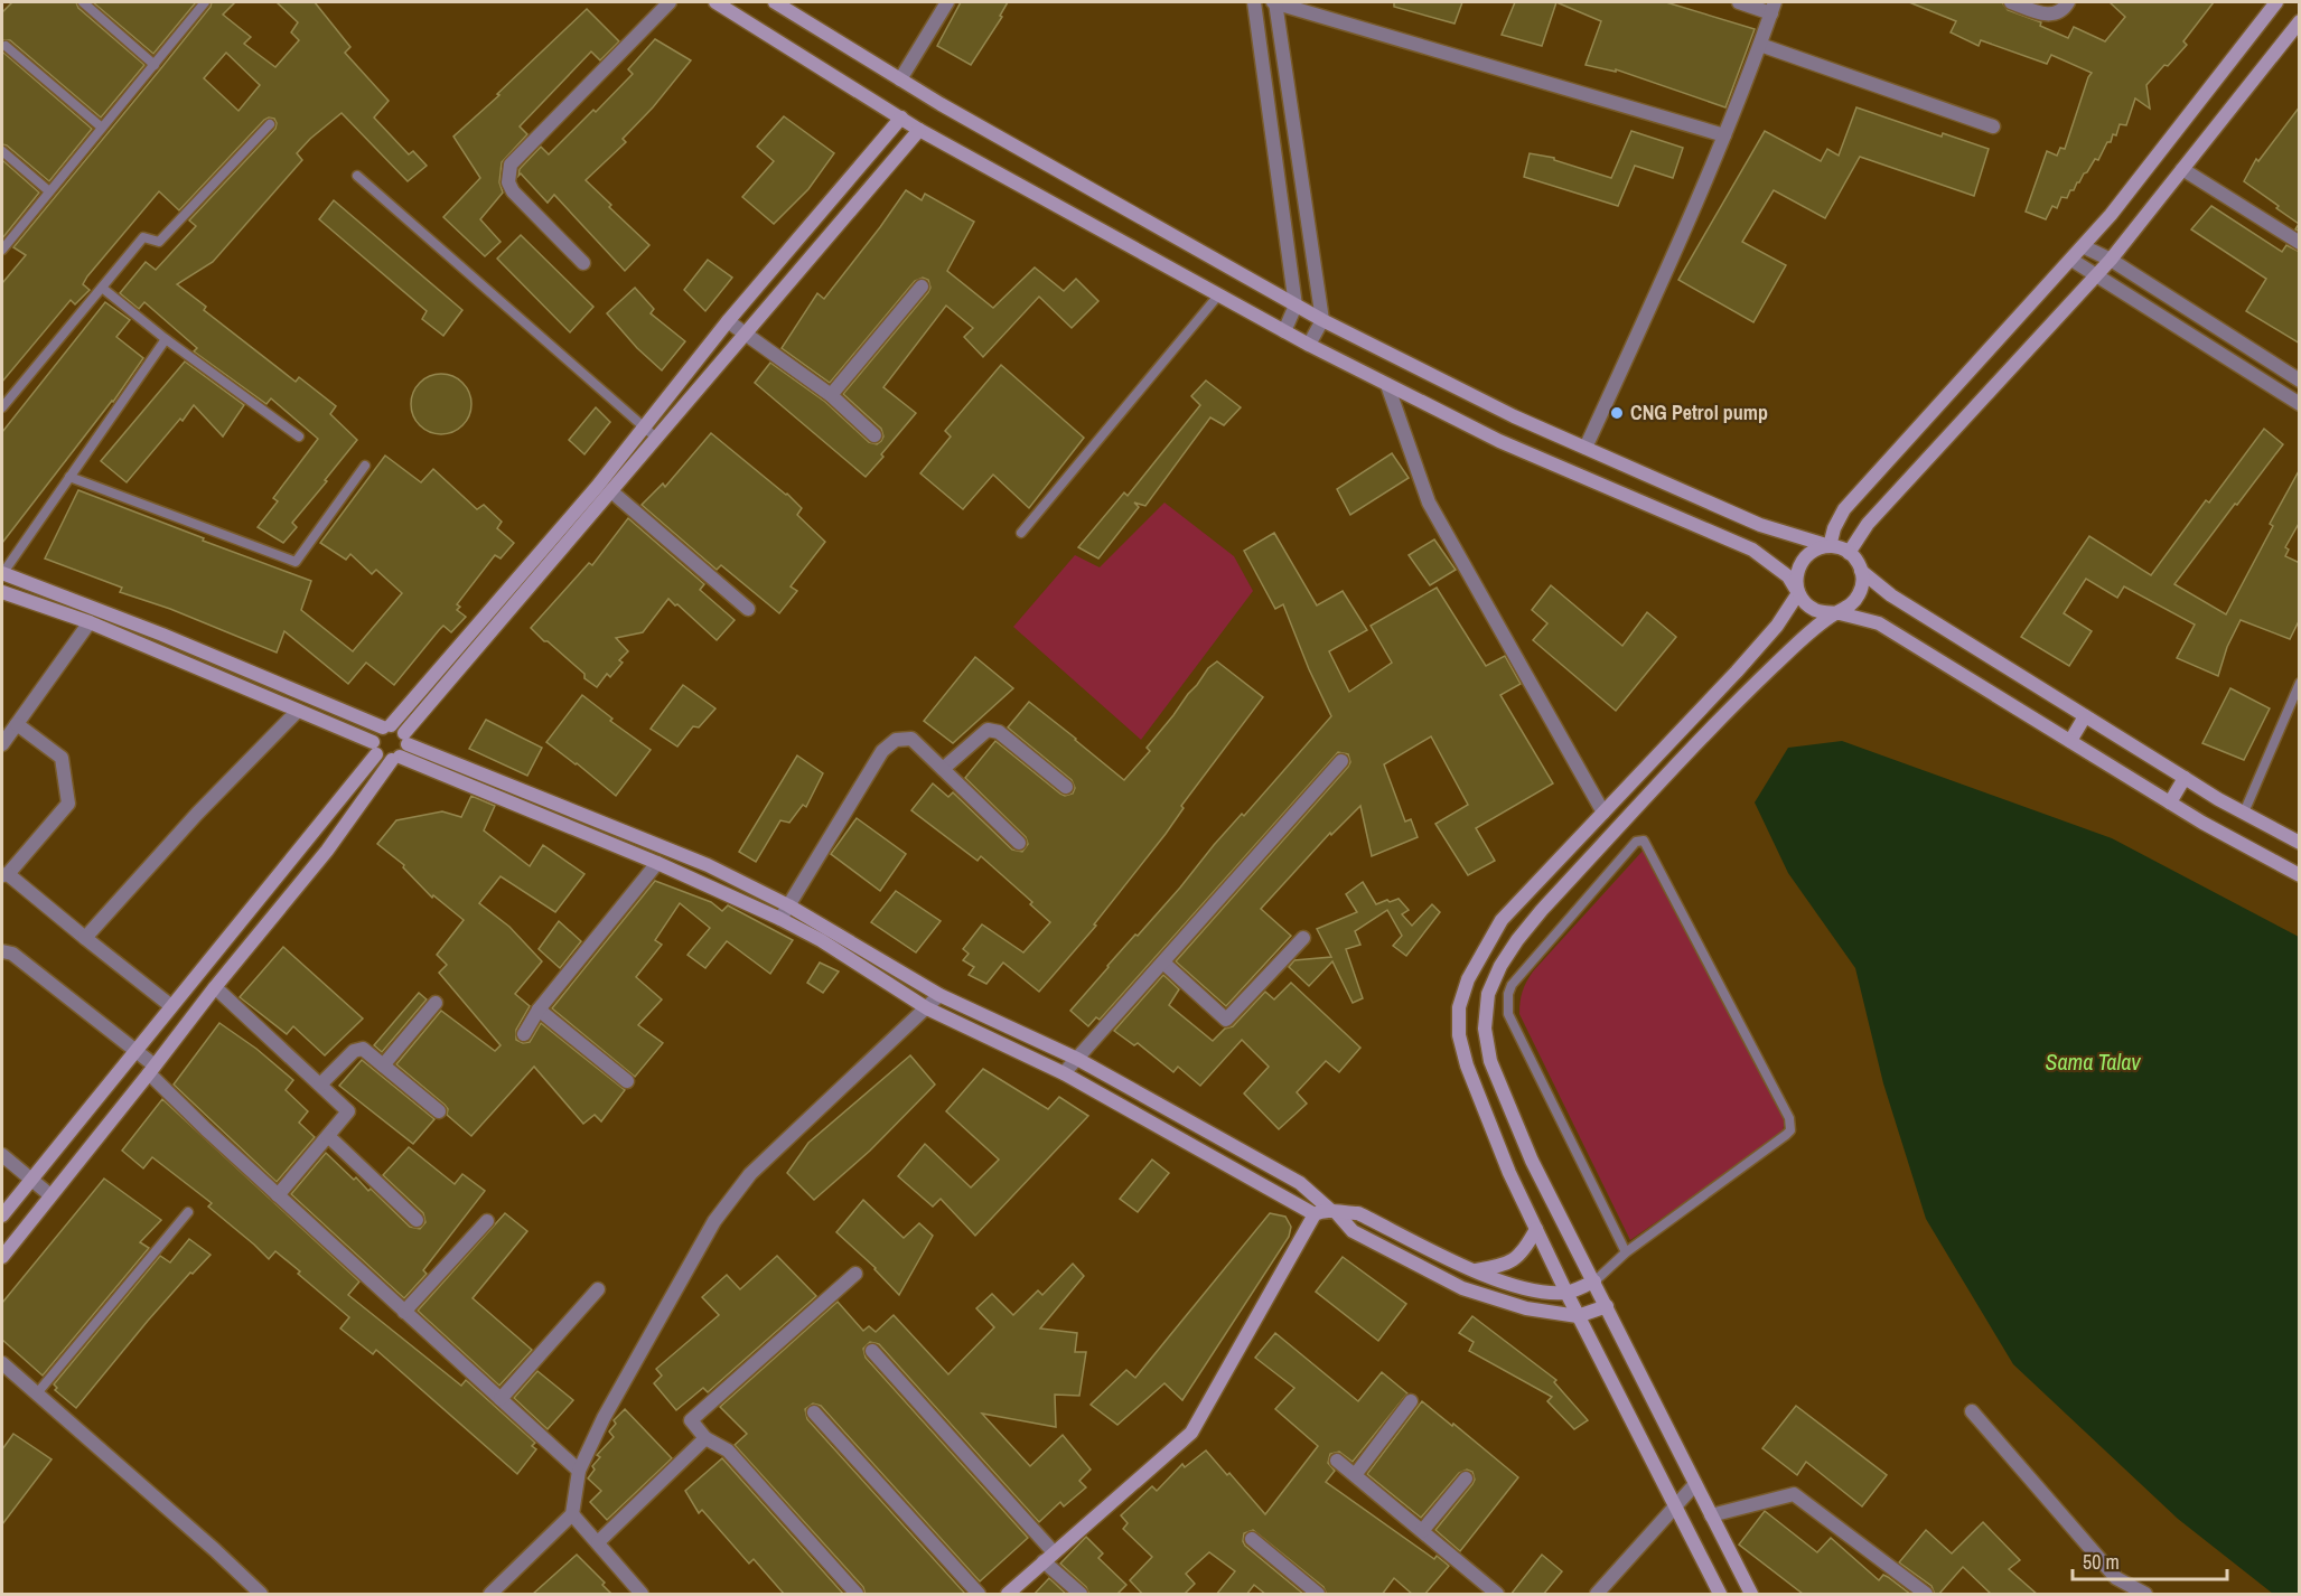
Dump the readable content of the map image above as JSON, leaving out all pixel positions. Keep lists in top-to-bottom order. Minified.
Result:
{"water":["Sama Talav"],"places":["CNG Petrol pump"],"scale_bar":"50 m"}
